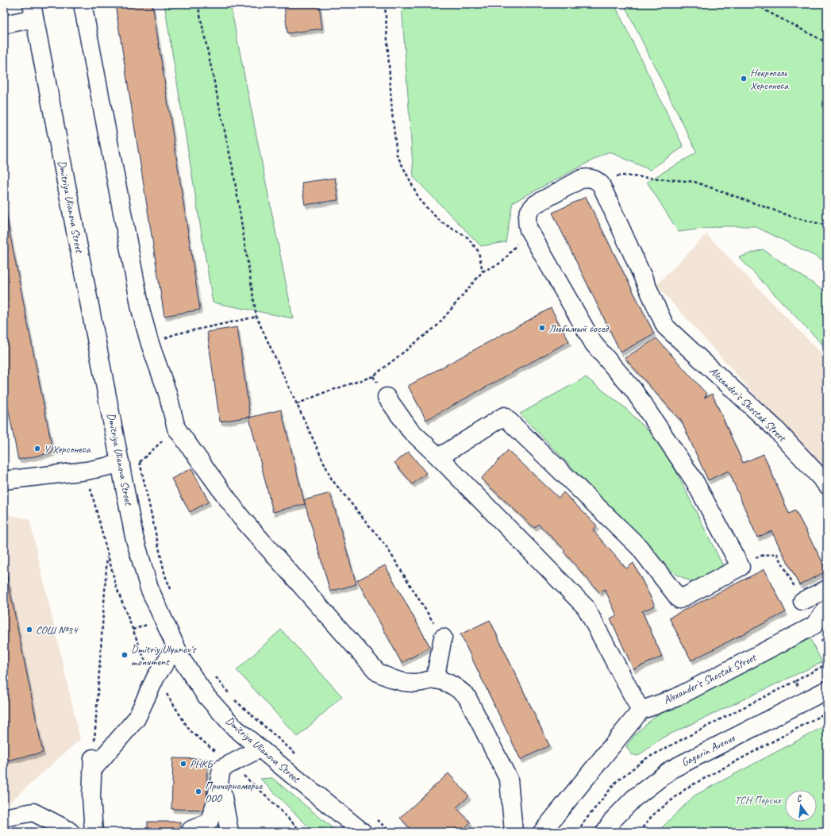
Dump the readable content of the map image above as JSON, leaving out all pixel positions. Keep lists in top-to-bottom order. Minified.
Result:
{"streets":{"street":["Dmitriya Ulianova Street","Alexander's Shostak Street","Gagarin Avenue"]},"parks":["ТСН Персик"],"places":["Некрополь Херсонеса","Любимый сосед","У Херсонеса","СОШ №34","Dmitriy Ulyanov's monument","РНКБ","Причерноморье ООО"],"north":"top"}
